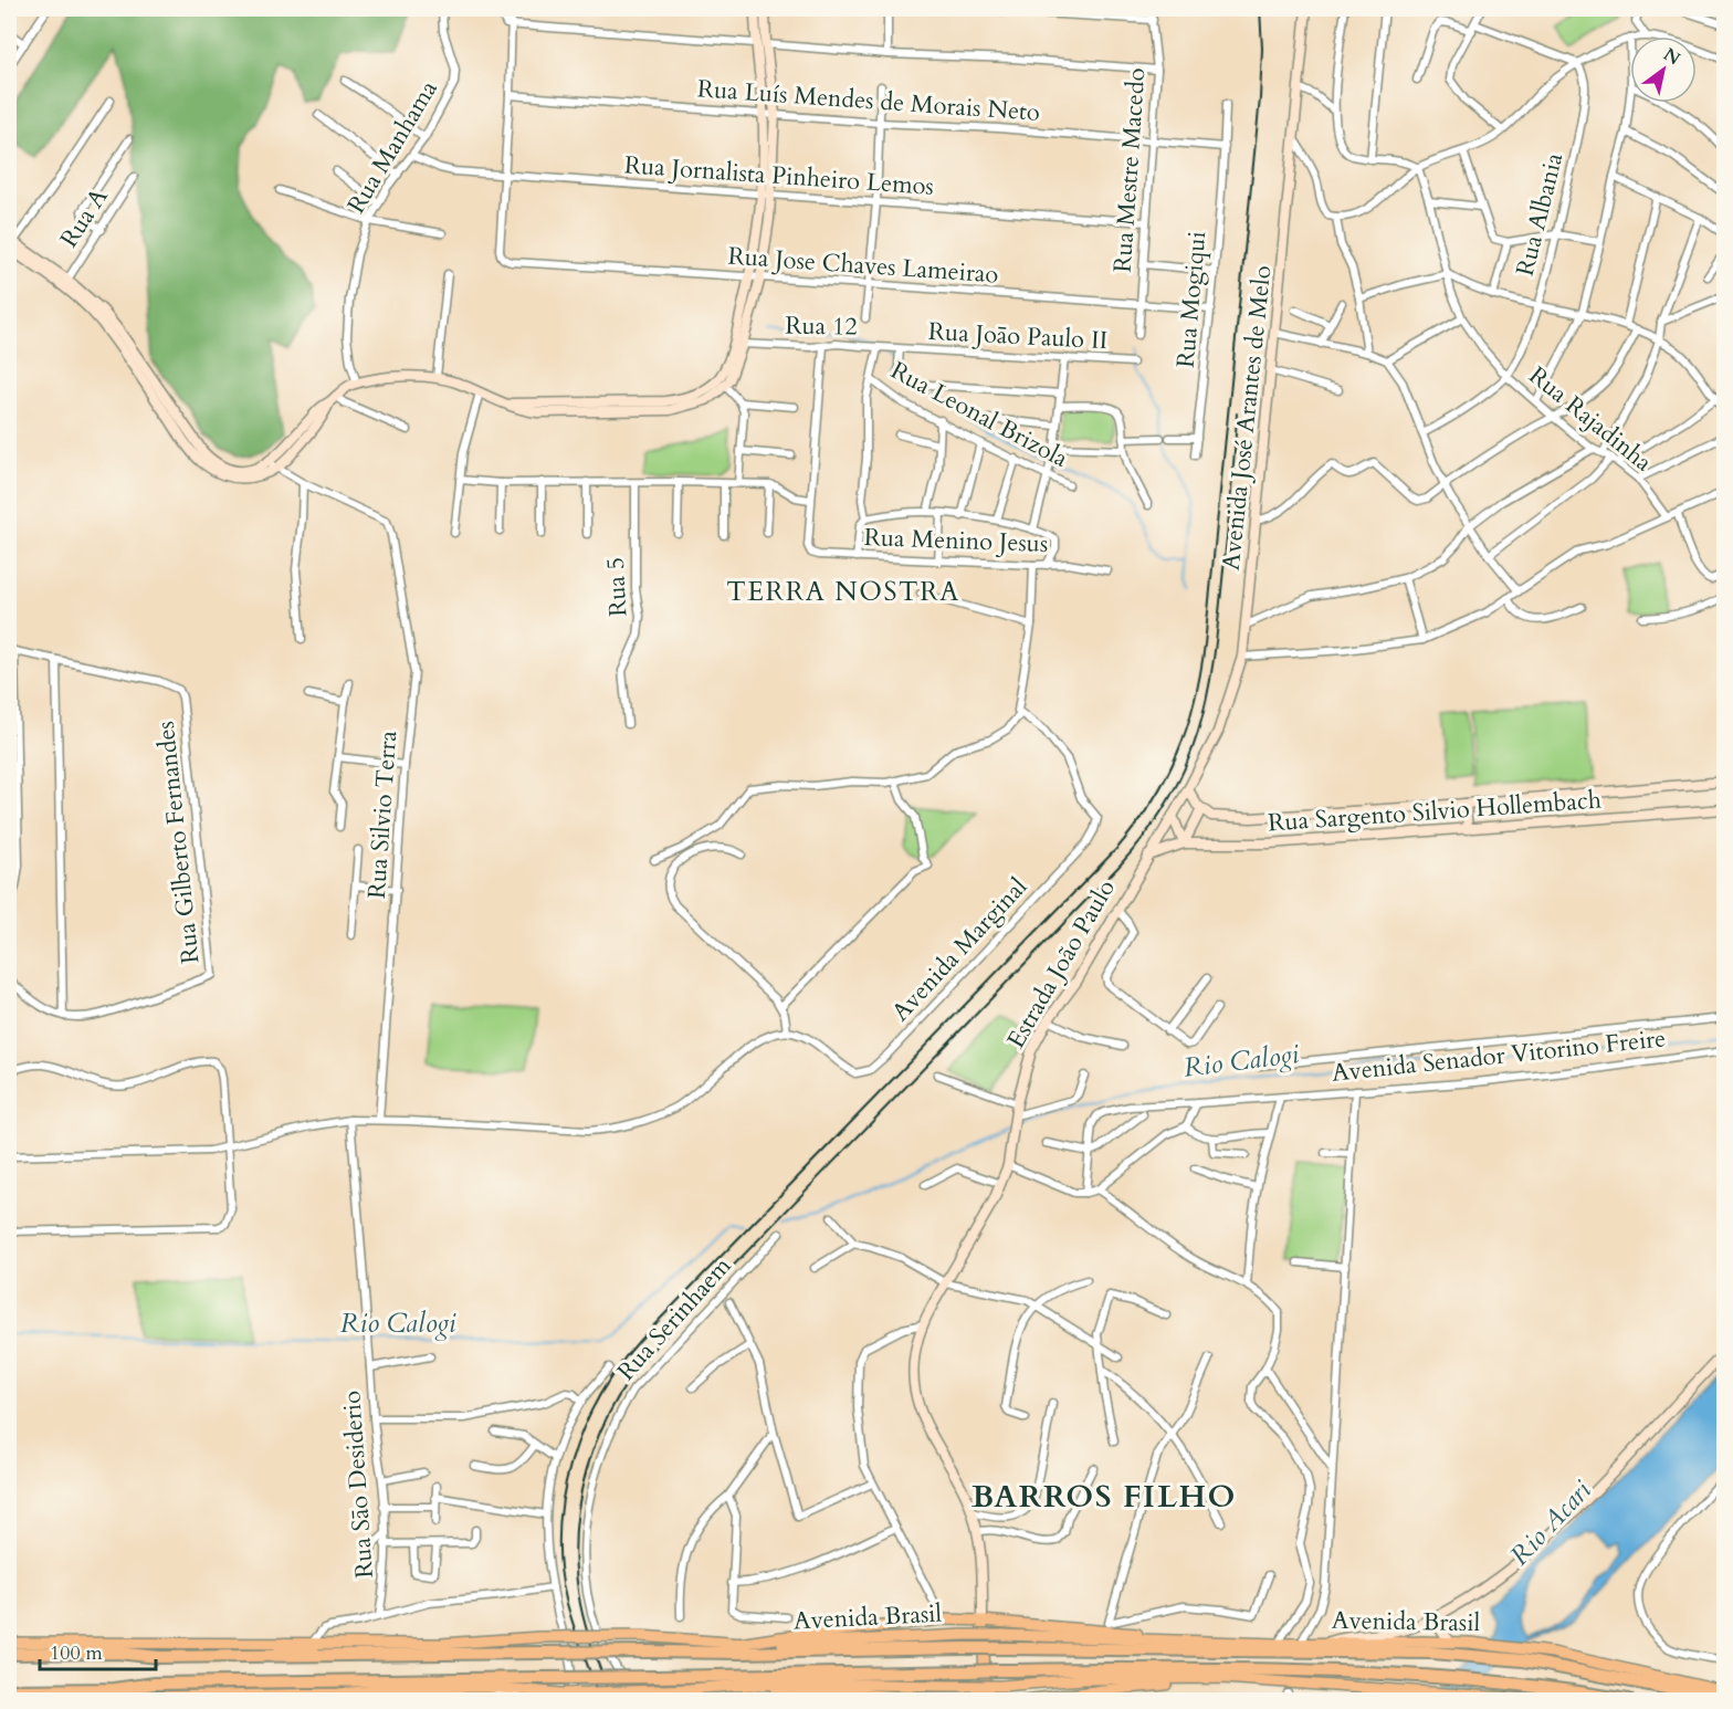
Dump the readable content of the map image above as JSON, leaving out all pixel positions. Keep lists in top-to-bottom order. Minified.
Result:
{"streets":{"highway":["Avenida Brasil"],"main road":["Avenida José Arantes de Melo","Rua Sargento Silvio Hollembach","Estrada João Paulo"],"street":["Rua Luís Mendes de Morais Neto","Rua Manhama","Rua Mestre Macedo","Rua Jornalista Pinheiro Lemos","Rua Albania","Rua A","Rua Jose Chaves Lameirao","Rua Mogiqui","Rua 12","Rua Joāo Paulo II","Rua Leonal Brizola","Rua Rajadinha","Rua Menino Jesus","Rua 5","Rua Silvio Terra","Rua Gilberto Fernandes","Avenida Marginal","Avenida Senador Vitorino Freire","Rua Serinhaem","Rua Sāo Desiderio"]},"crossings":[["Rua Luís Mendes de Morais Neto","Rua Mestre Macedo"],["Rua Luís Mendes de Morais Neto","Rua Mogiqui"],["Rua Manhama","Rua Jornalista Pinheiro Lemos"],["Rua Mestre Macedo","Rua Jornalista Pinheiro Lemos"],["Rua Mestre Macedo","Rua Jose Chaves Lameirao"],["Rua Jornalista Pinheiro Lemos","Rua Jose Chaves Lameirao"],["Rua Albania","Rua Rajadinha"],["Rua Jose Chaves Lameirao","Rua Mogiqui"],["Rua 12","Rua Joāo Paulo II"],["Avenida José Arantes de Melo","Estrada João Paulo"],["Rua Sargento Silvio Hollembach","Estrada João Paulo"]],"districts":["TERRA NOSTRA","BARROS FILHO"],"water":["Rio Calogi","Rio Acari"],"scale_bar":"100 m","north":"top right"}
